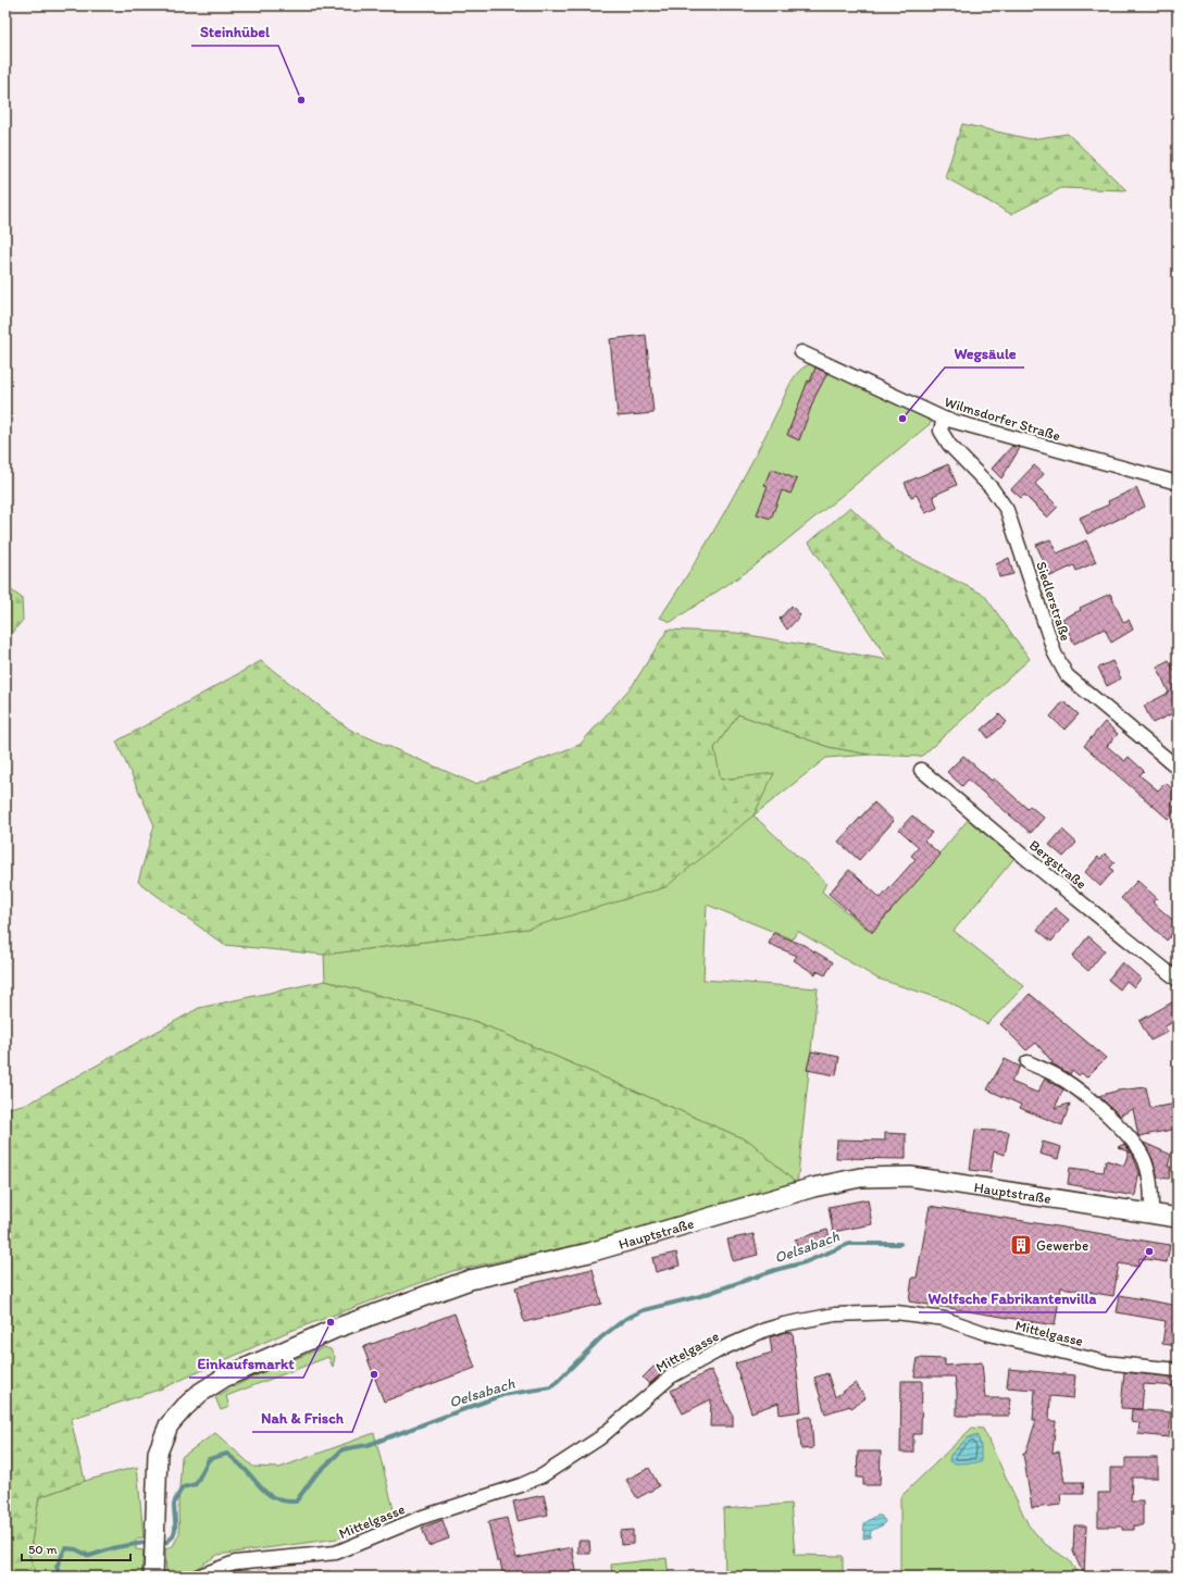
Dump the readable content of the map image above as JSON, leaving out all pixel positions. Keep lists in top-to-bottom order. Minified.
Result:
{"streets":{"main road":["Hauptstraße"],"street":["Wilmsdorfer Straße","Siedlerstraße","Bergstraße","Mittelgasse"]},"crossings":[["Wilmsdorfer Straße","Siedlerstraße"]],"water":["Oelsabach"],"places":{"other":["Steinhübel","Wegsäule","Wolfsche Fabrikantenvilla","Einkaufsmarkt","Nah & Frisch"],"building":["Gewerbe"]},"scale_bar":"50 m"}
